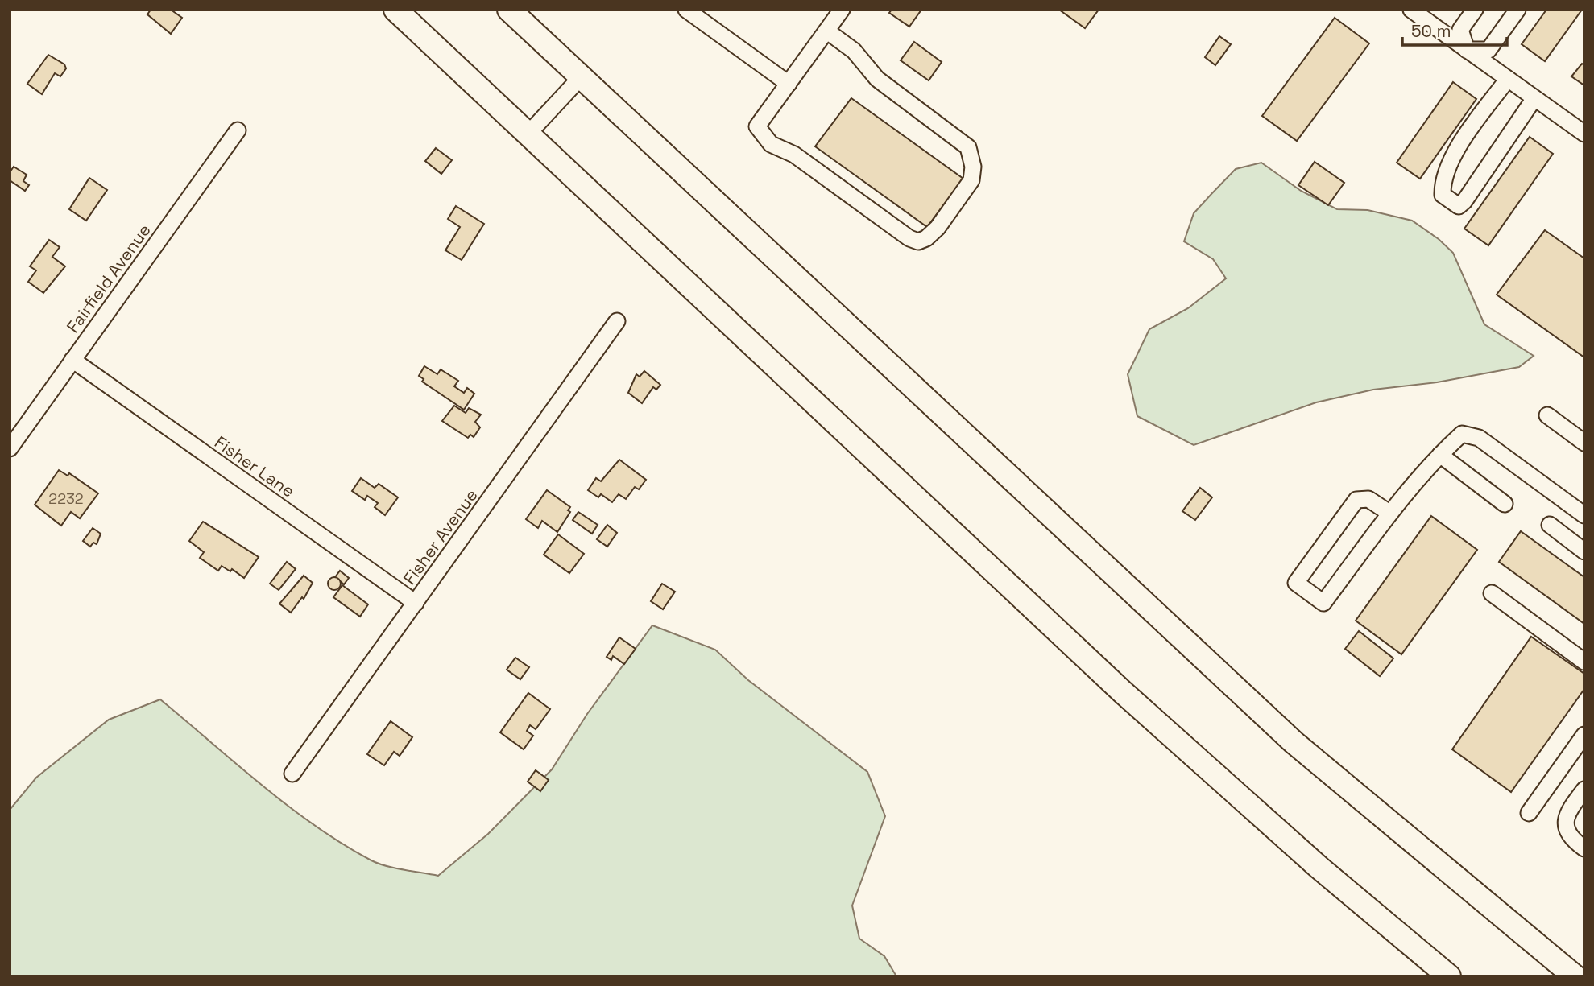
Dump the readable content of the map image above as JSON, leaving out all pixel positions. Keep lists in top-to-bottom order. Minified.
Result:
{"streets":{"street":["Fairfield Avenue","Fisher Lane","Fisher Avenue"]},"crossings":[["Fairfield Avenue","Fisher Lane"],["Fisher Lane","Fisher Avenue"]],"house_numbers":["2232"],"scale_bar":"50 m"}
